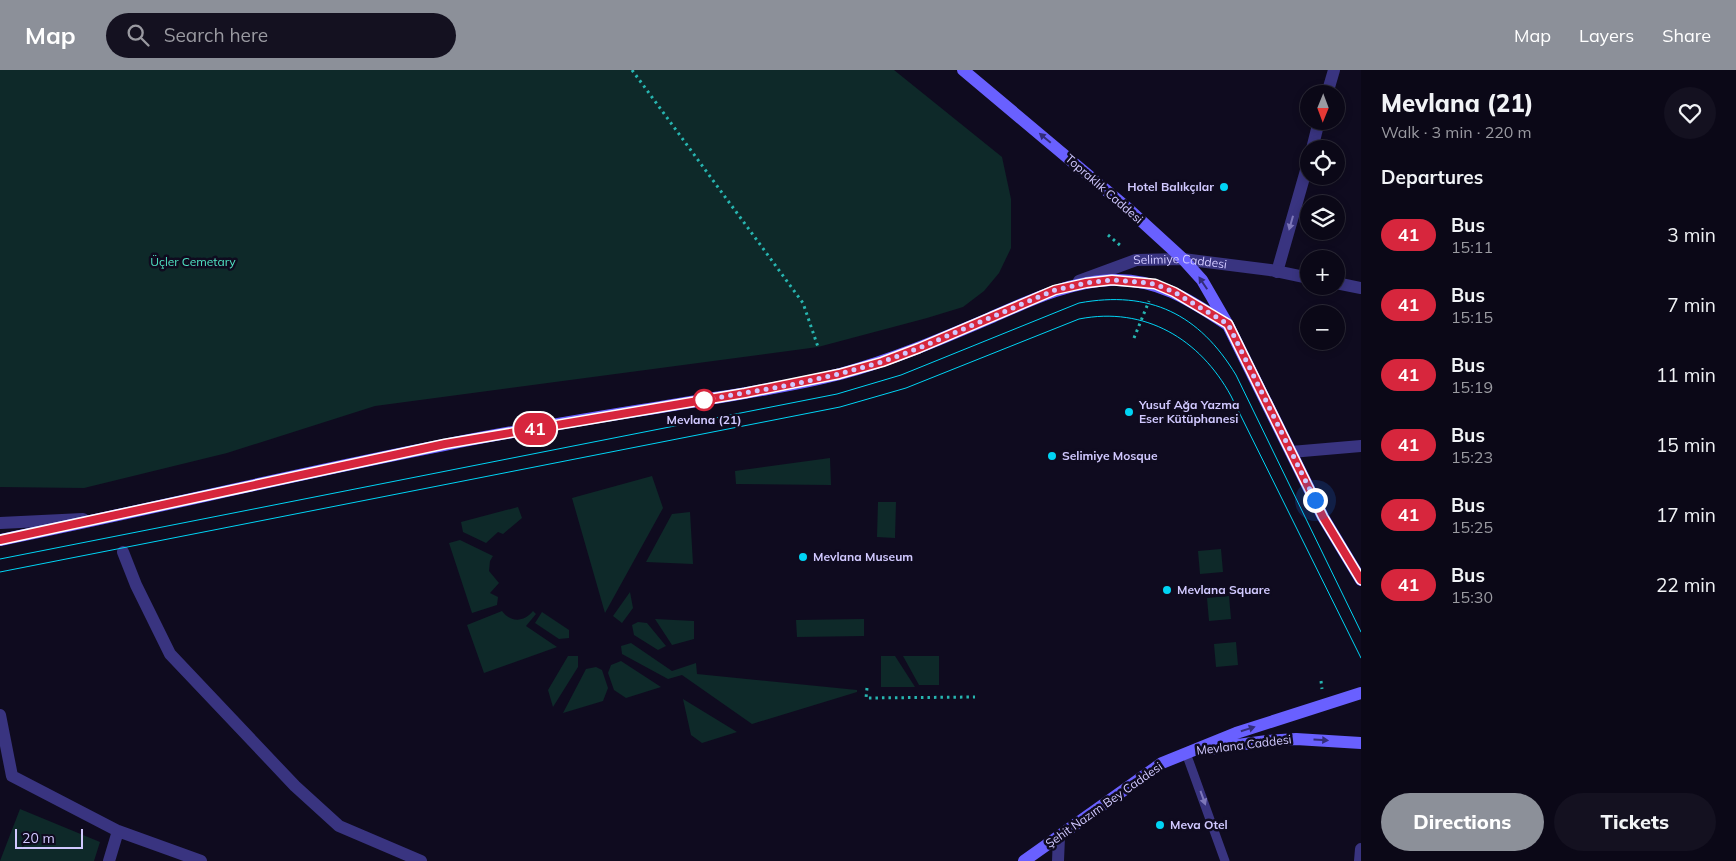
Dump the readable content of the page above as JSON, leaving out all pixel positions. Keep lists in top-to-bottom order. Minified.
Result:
{"streets":{"main road":["Topraklık Caddesi","Mevlana Caddesi","Şehit Nazım Bey Caddesi"],"street":["Selimiye Caddesi"]},"crossings":[["Topraklık Caddesi","Selimiye Caddesi"],["Mevlana Caddesi","Şehit Nazım Bey Caddesi"]],"one_way":["Topraklık Caddesi"],"parks":["Üçler Cemetary"],"places":["Hotel Balıkçılar","Mevlana (21)","Yusuf Ağa Yazma Eser Kütüphanesi","Selimiye Mosque","Mevlana Museum","Mevlana Square","Meva Otel"],"lines":["bus line 41"],"scale_bar":"20 m","north":"bottom","page":{"header":"Map","search":"Search here","nav":["Map","Layers","Share"],"on_map":"41","heading":[["Mevlana (21)","Walk · 3 min · 220 m"],"Departures"],"map_buttons":["+","−"],"list":[{"mark":"41","name":"Bus","note":"15:11","value":"3 min"},{"mark":"41","name":"Bus","note":"15:15","value":"7 min"},{"mark":"41","name":"Bus","note":"15:19","value":"11 min"},{"mark":"41","name":"Bus","note":"15:23","value":"15 min"},{"mark":"41","name":"Bus","note":"15:25","value":"17 min"},{"mark":"41","name":"Bus","note":"15:30","value":"22 min"}],"buttons":["Directions","Tickets"],"scale":"20 m"}}
